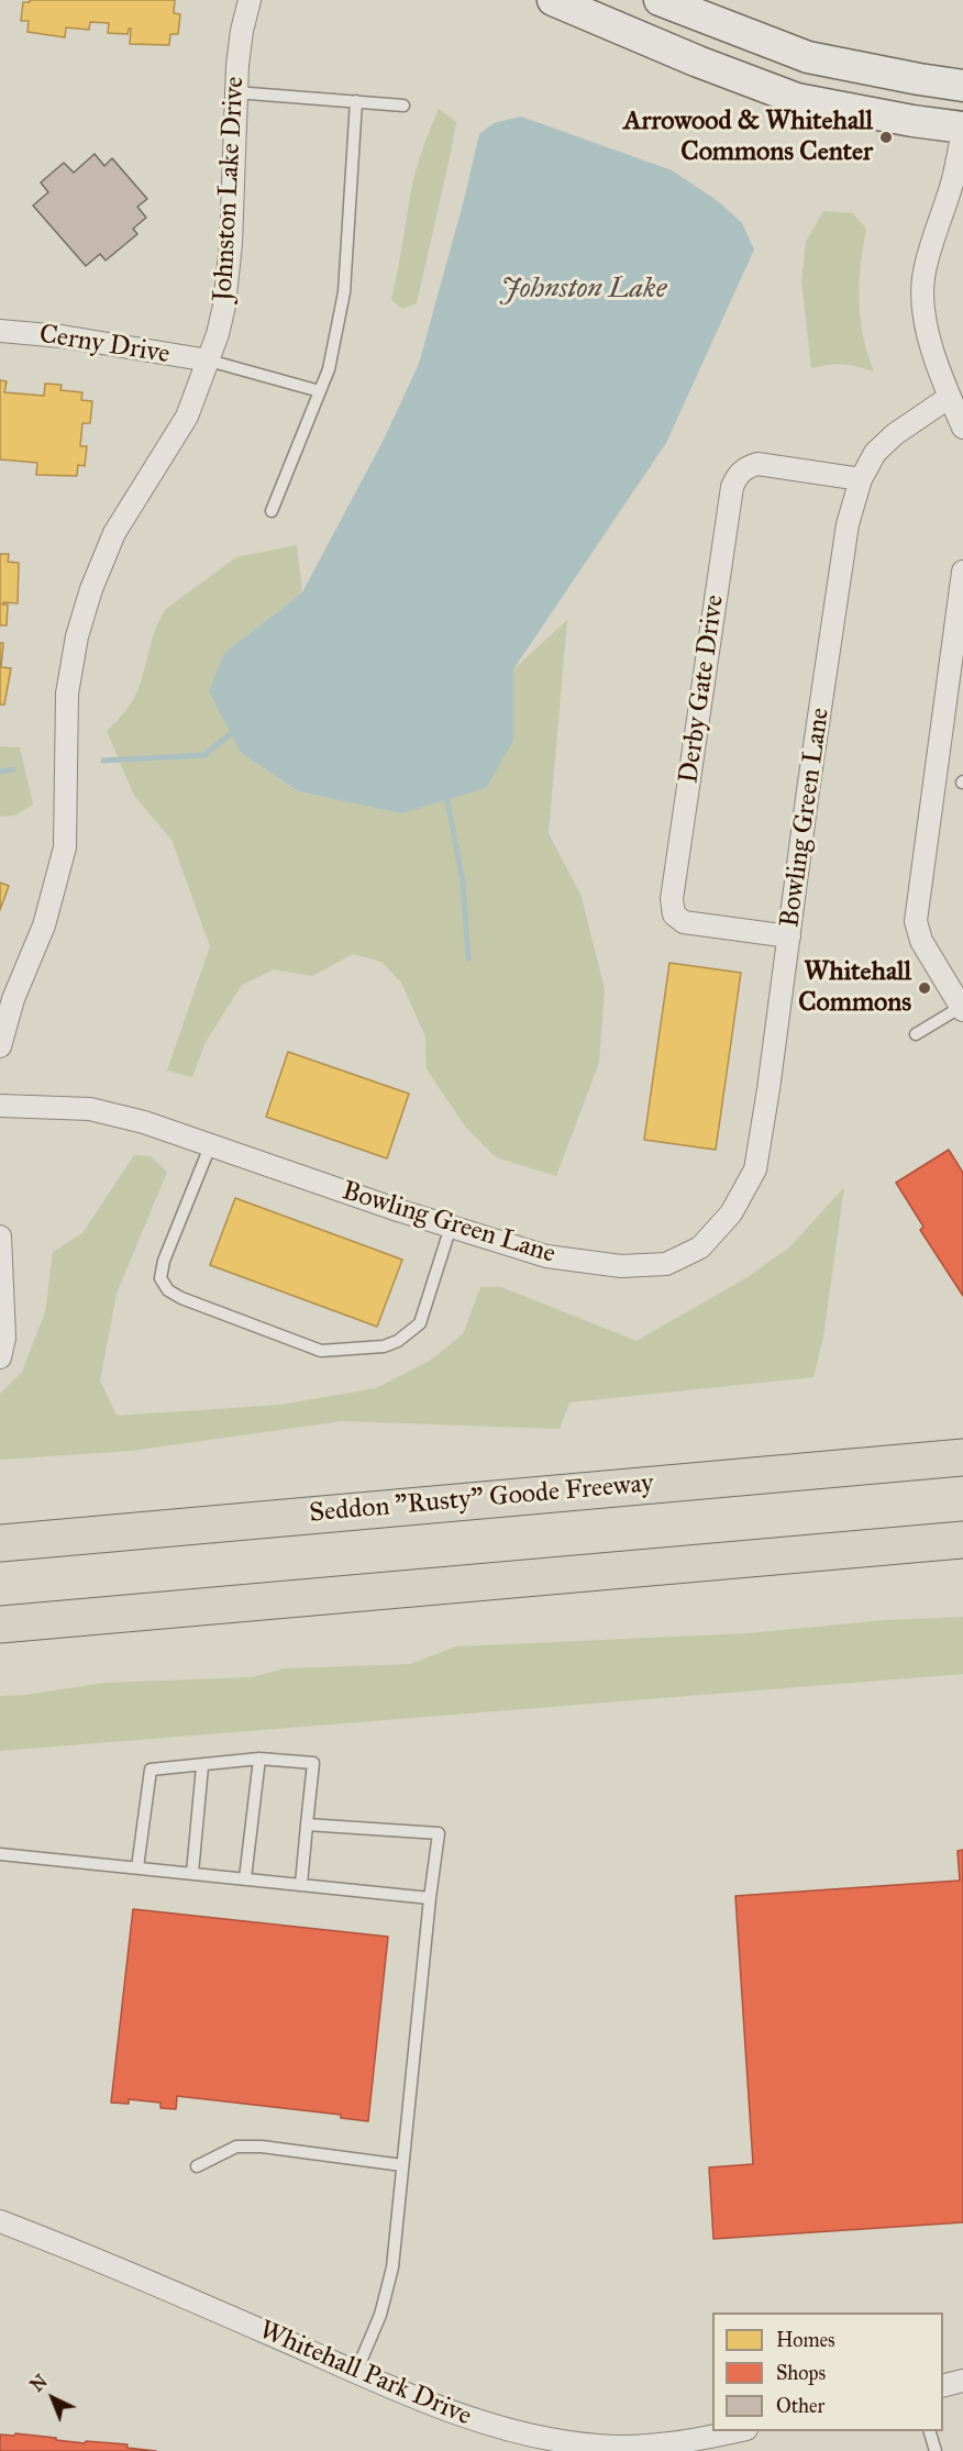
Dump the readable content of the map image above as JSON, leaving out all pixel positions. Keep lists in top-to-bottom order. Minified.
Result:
{"streets":{"highway":["Seddon \"Rusty\" Goode Freeway"],"street":["Johnston Lake Drive","Cerny Drive","Derby Gate Drive","Bowling Green Lane","Whitehall Park Drive"]},"crossings":[["Johnston Lake Drive","Cerny Drive"],["Derby Gate Drive","Bowling Green Lane"]],"water":["Johnston Lake"],"places":["Arrowood & Whitehall Commons Center","Whitehall Commons"],"legend":["Homes","Shops","Other"],"north":"top left"}
